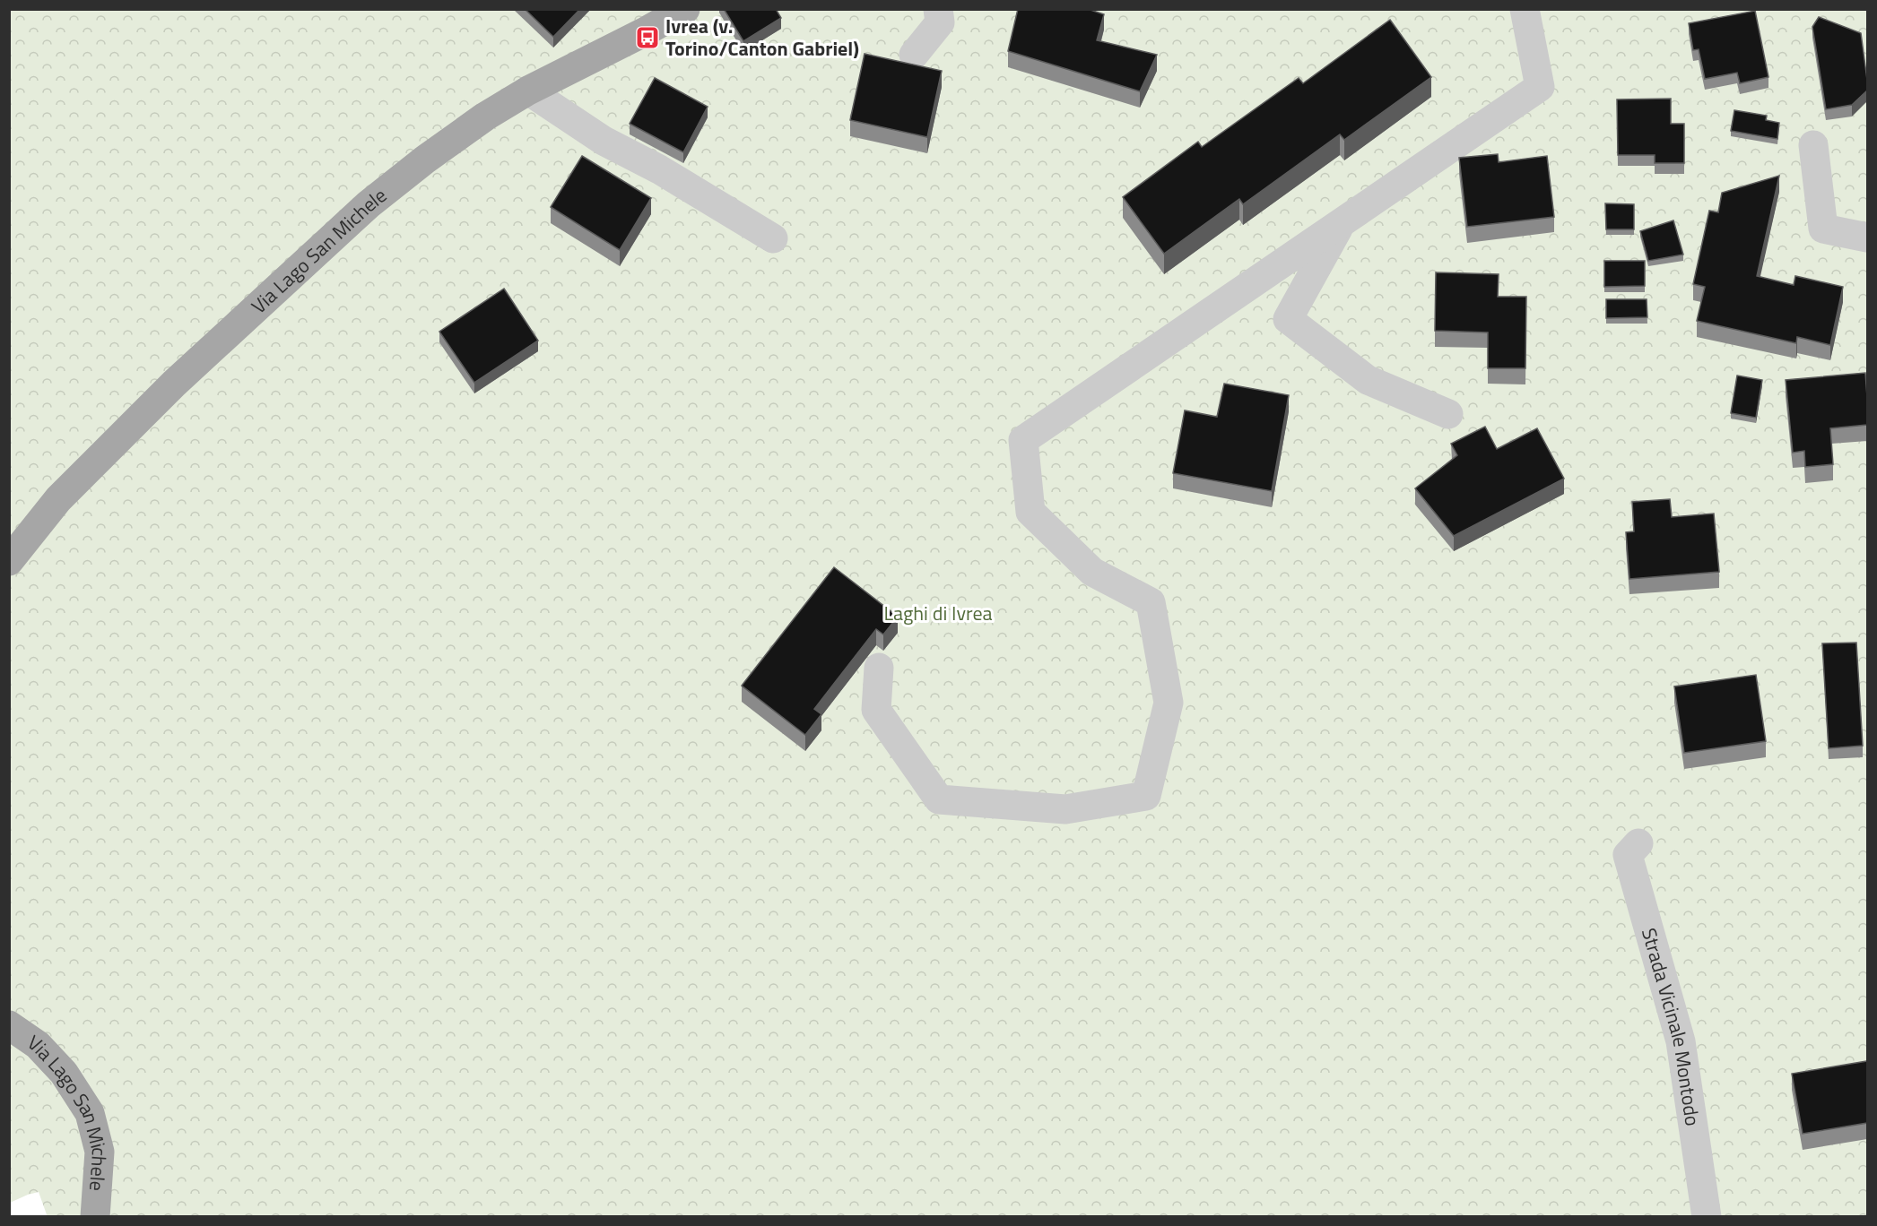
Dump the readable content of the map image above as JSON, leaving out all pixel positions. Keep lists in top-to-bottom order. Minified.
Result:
{"streets":{"main road":["Via Lago San Michele"],"street":["Strada Vicinale Montodo"]},"parks":["Laghi di Ivrea"],"places":{"bus stop":["Ivrea (v. Torino/Canton Gabriel)"]}}
